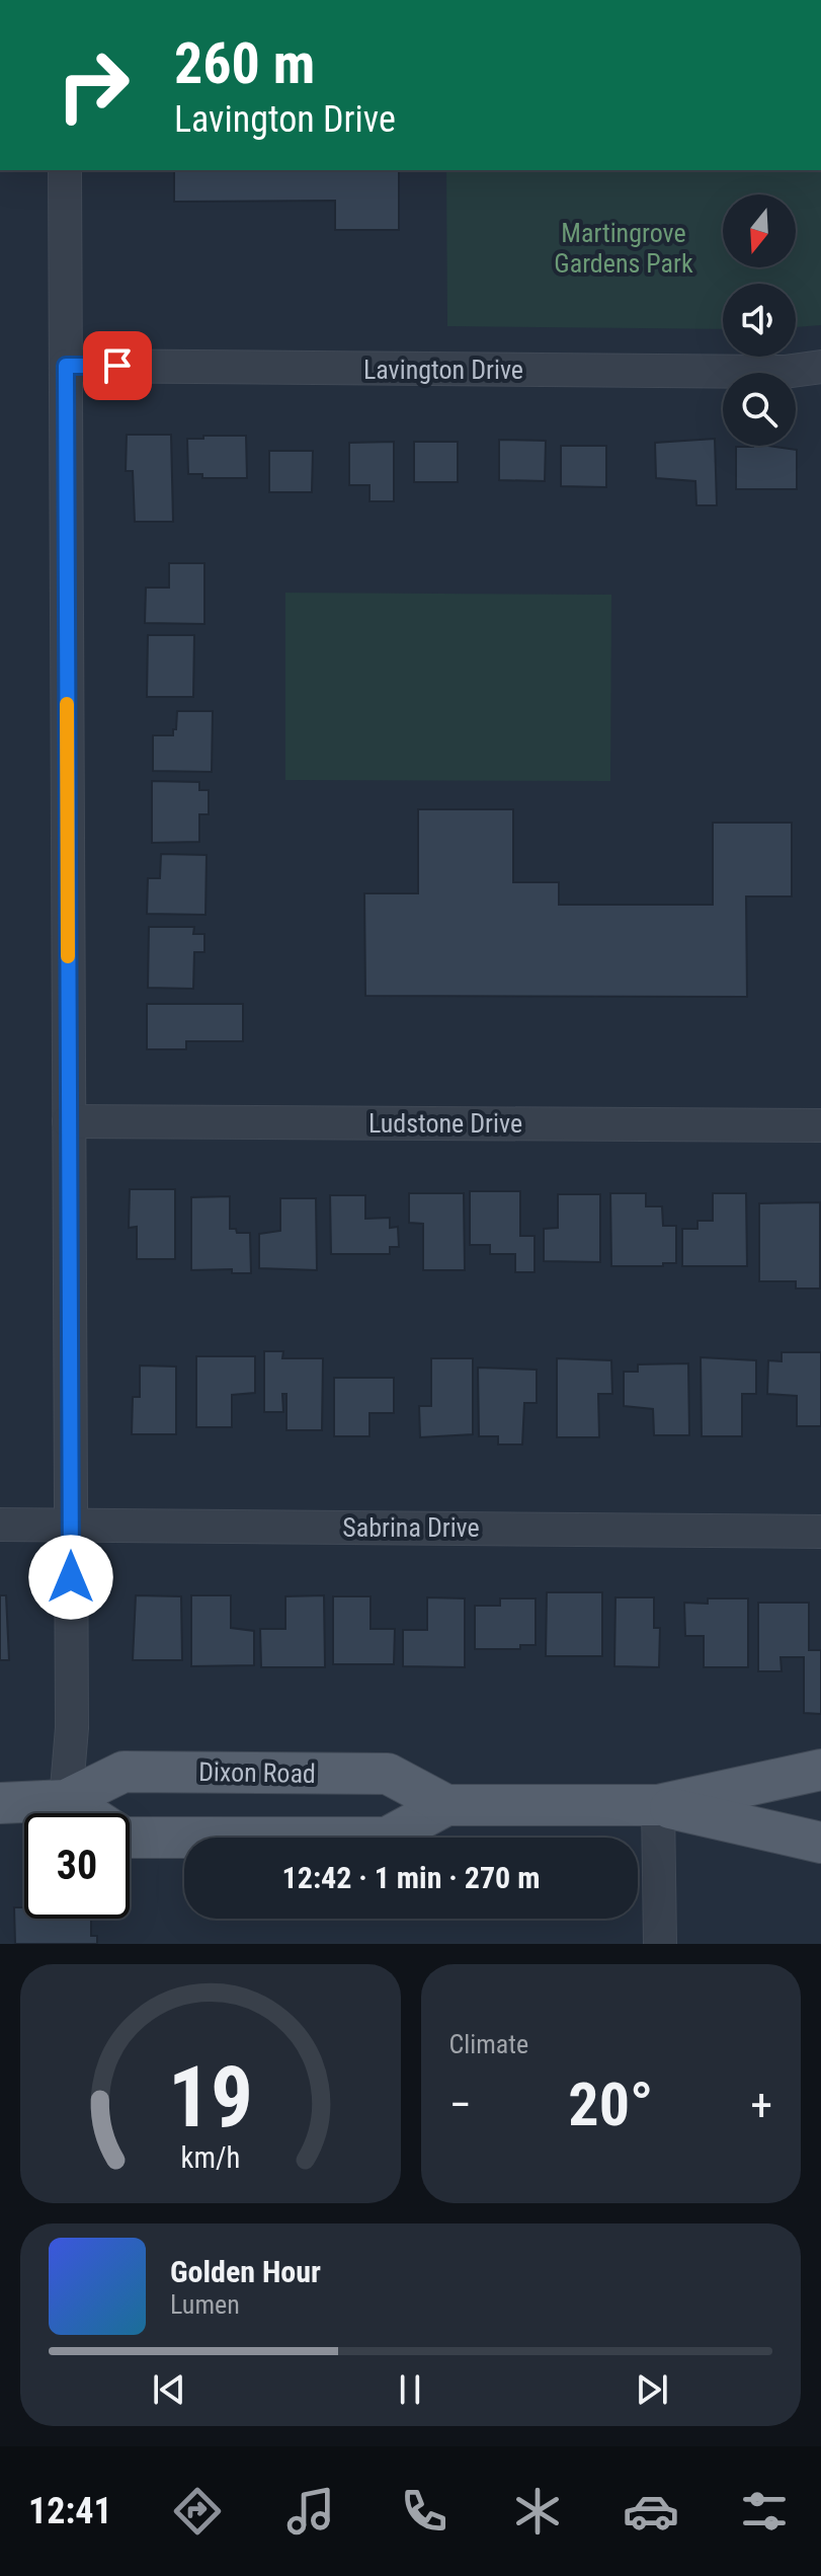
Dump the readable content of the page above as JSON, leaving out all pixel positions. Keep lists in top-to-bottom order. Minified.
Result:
{"streets":{"main road":["Dixon Road"],"street":["Lavington Drive","Ludstone Drive","Sabrina Drive"]},"parks":["Martingrove Gardens Park"],"north":"bottom","page":{"turn":["260 m","Lavington Drive"],"limit":"30","trip":"12:42 · 1 min · 270 m","tile":"Climate","heat":["−","20°","+"],"song":["Golden Hour","Lumen"],"tabs":"12:41","gauge":["19","km/h"]}}
